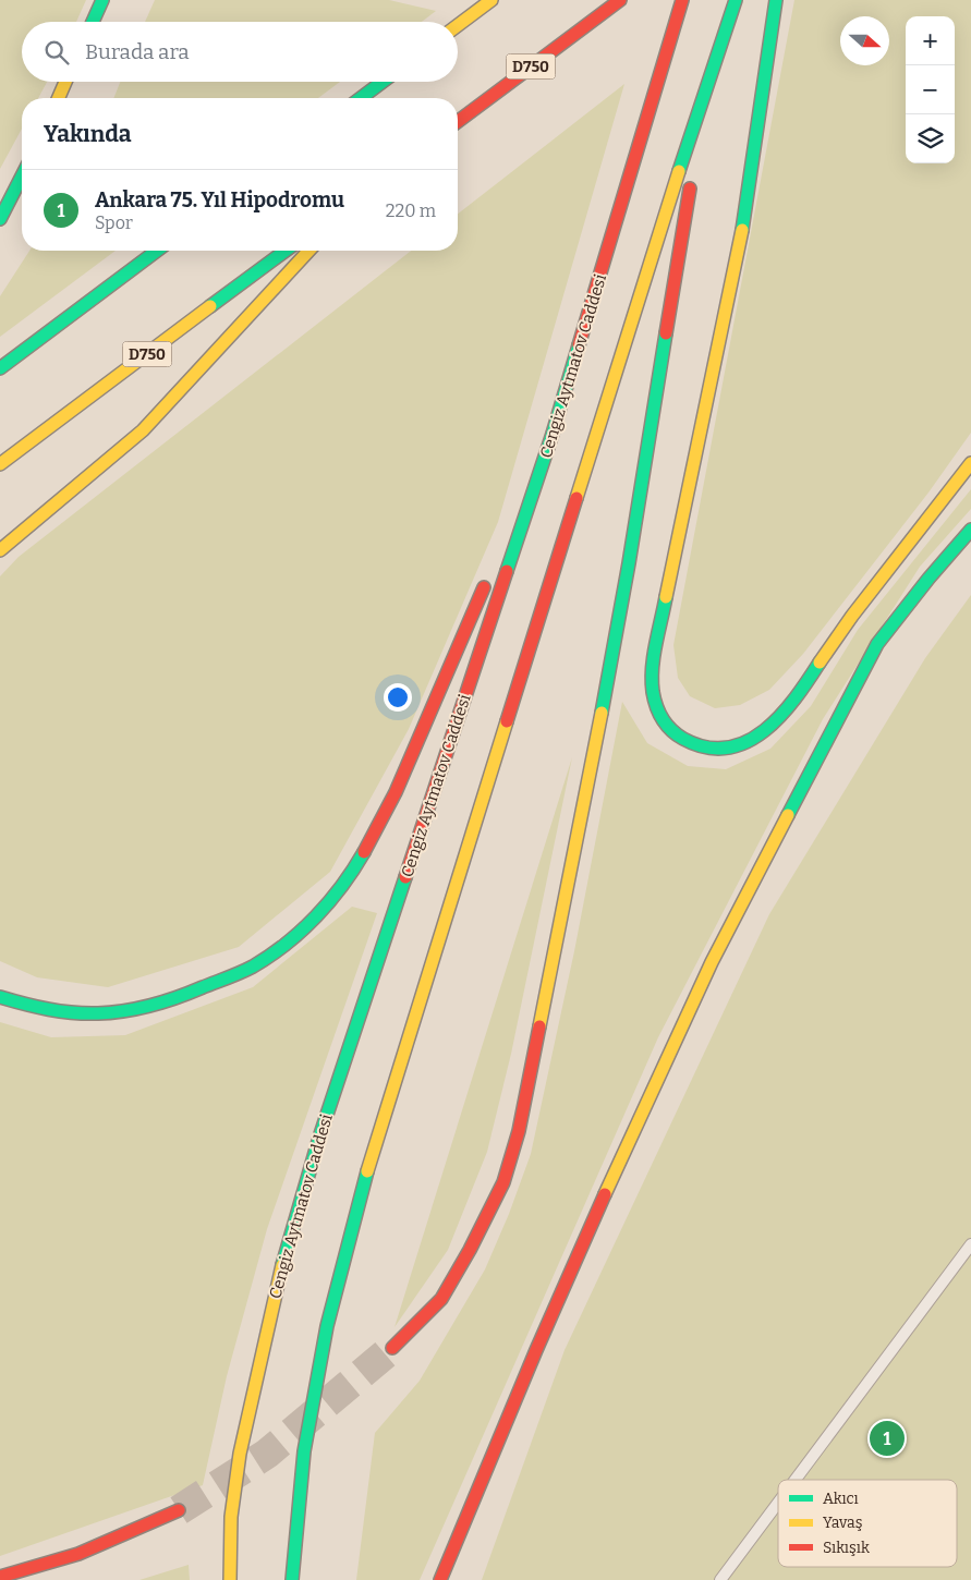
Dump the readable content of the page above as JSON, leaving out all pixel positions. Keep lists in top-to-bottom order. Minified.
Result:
{"streets":{"highway":["D750","Cengiz Aytmatov Caddesi"]},"legend":["Akıcı","Yavaş","Sıkışık"],"north":"right","page":{"map_buttons":["+","−"],"search":"Burada ara","heading":"Yakında","list":[{"mark":"1","name":"Ankara 75. Yıl Hipodromu","note":"Spor","value":"220 m"}],"pins":"1"}}
